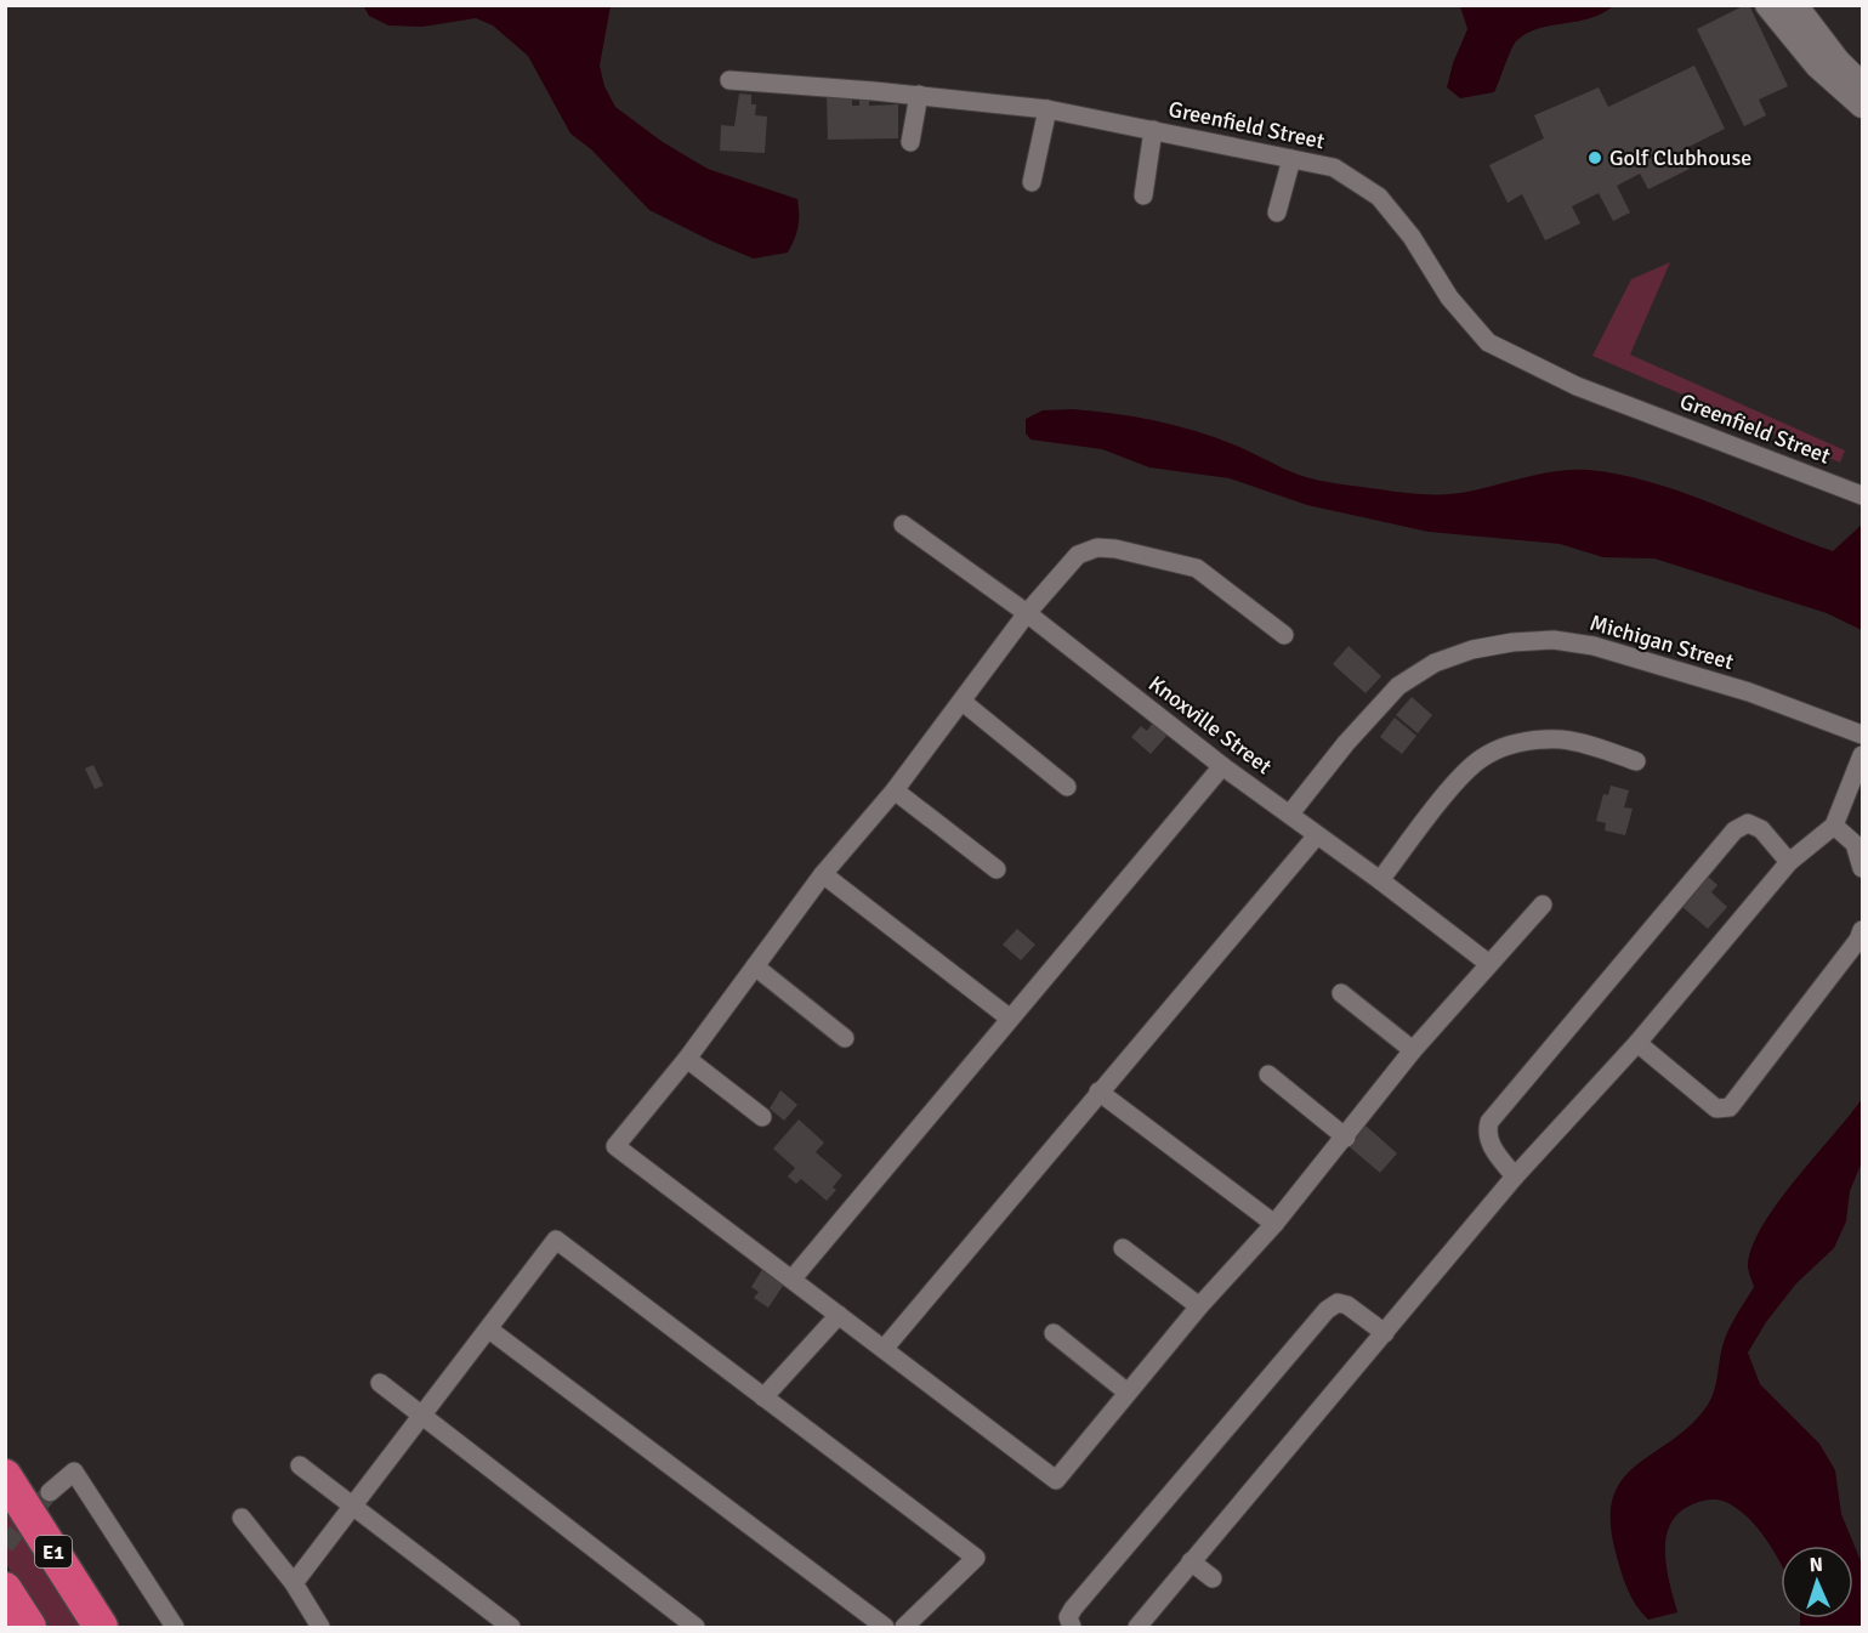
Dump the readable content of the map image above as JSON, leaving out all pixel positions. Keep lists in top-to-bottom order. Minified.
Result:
{"streets":{"highway":["E1"],"street":["Greenfield Street","Michigan Street","Knoxville Street"]},"crossings":[["Michigan Street","Knoxville Street"]],"places":["Golf Clubhouse"],"north":"top"}
